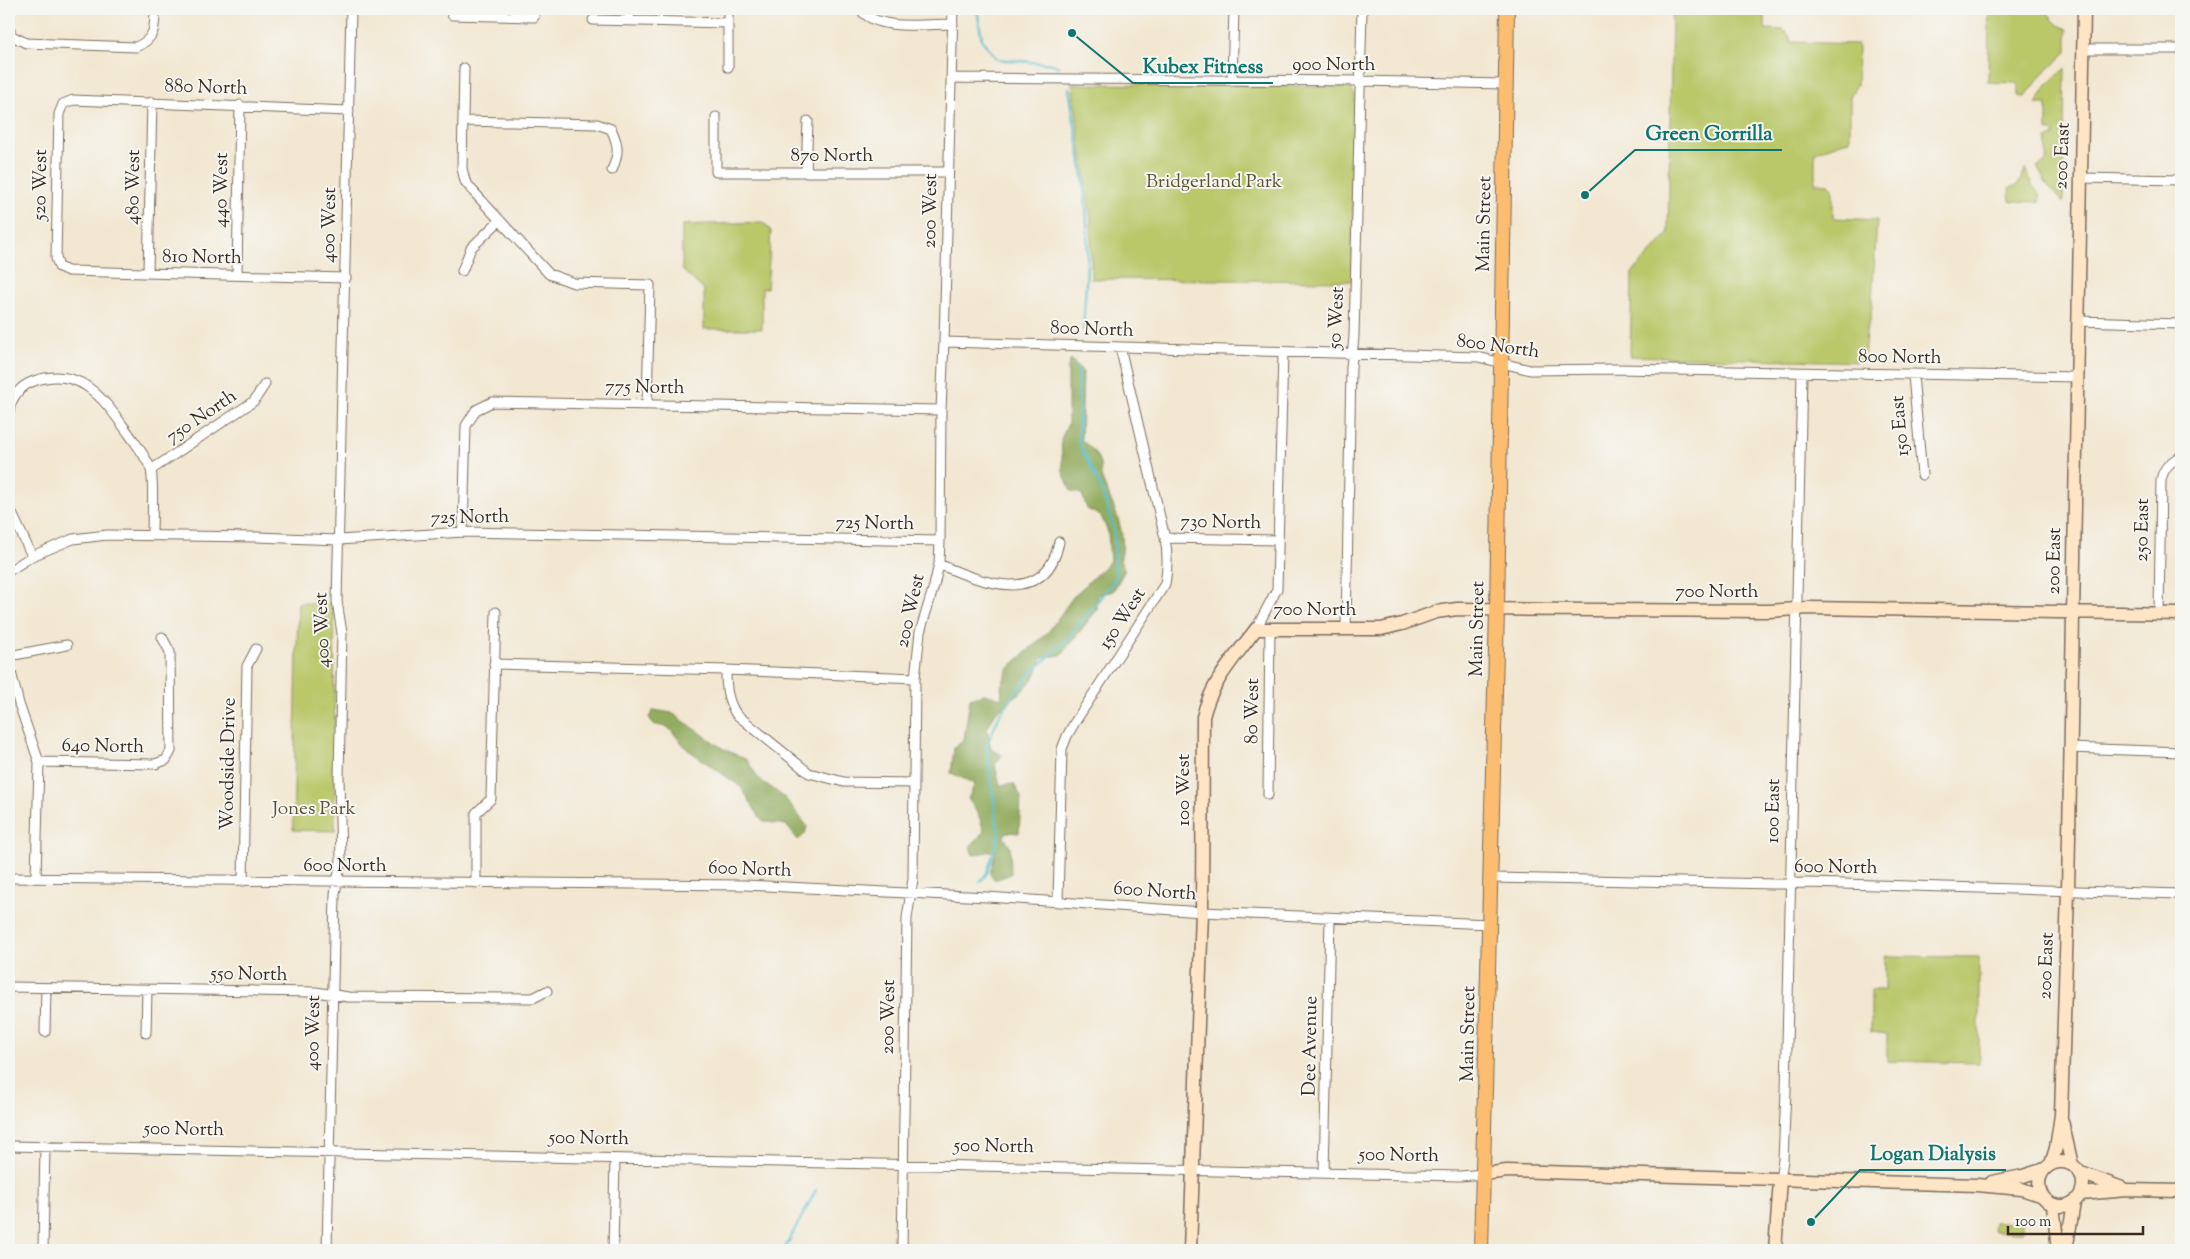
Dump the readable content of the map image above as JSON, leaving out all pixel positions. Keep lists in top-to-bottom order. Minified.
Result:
{"streets":{"main road":["Main Street"],"street":["900 North","880 North","870 North","200 East","520 West","480 West","440 West","200 West","400 West","810 North","50 West","800 North","775 North","750 North","150 East","725 North","730 North","250 East","700 North","150 West","80 West","640 North","Woodside Drive","100 West","100 East","600 North","550 North","Dee Avenue","500 North"]},"crossings":[["900 North","200 West"],["900 North","Main Street"],["900 North","50 West"],["880 North","520 West"],["880 North","480 West"],["880 North","440 West"],["880 North","400 West"],["870 North","200 West"],["200 East","800 North"],["200 East","700 North"],["200 East","600 North"],["200 East","500 North"],["520 West","810 North"],["480 West","810 North"],["440 West","810 North"],["200 West","800 North"],["200 West","775 North"],["200 West","725 North"],["200 West","600 North"],["200 West","500 North"],["Main Street","800 North"],["Main Street","700 North"],["Main Street","600 North"],["Main Street","500 North"],["400 West","810 North"],["400 West","725 North"],["400 West","600 North"],["400 West","550 North"],["400 West","500 North"],["50 West","800 North"],["50 West","700 North"],["800 North","150 East"],["800 North","150 West"],["800 North","100 West"],["800 North","100 East"],["775 North","725 North"],["730 North","150 West"],["730 North","100 West"],["250 East","700 North"],["700 North","80 West"],["700 North","100 West"],["700 North","100 East"],["150 West","600 North"],["Woodside Drive","600 North"],["100 West","600 North"],["100 West","500 North"],["100 East","600 North"],["100 East","500 North"],["600 North","Dee Avenue"],["Dee Avenue","500 North"]],"parks":["Bridgerland Park","Jones Park"],"places":["Kubex Fitness","Green Gorrilla","Logan Dialysis"],"scale_bar":"100 m"}
